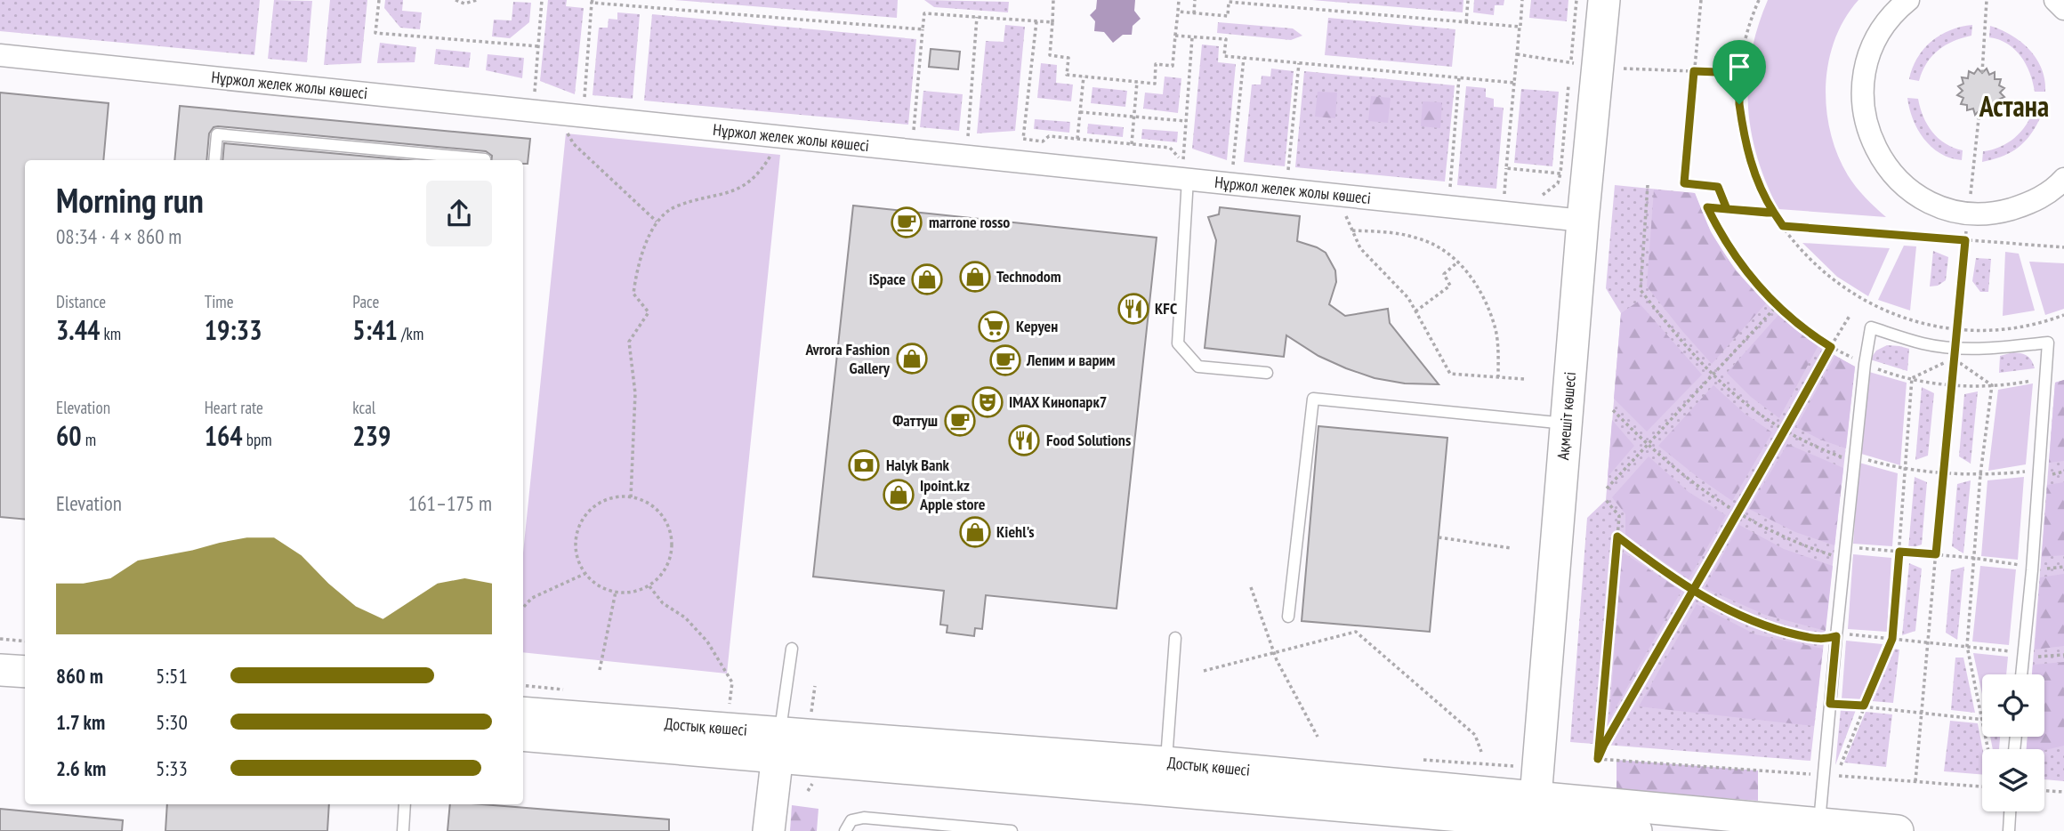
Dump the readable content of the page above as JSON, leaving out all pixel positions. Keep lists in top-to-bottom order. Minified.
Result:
{"streets":{"street":["Нұржол желек жолы көшесі","Ақмешіт көшесі","Достық көшесі"]},"crossings":[["Нұржол желек жолы көшесі","Ақмешіт көшесі"],["Ақмешіт көшесі","Достық көшесі"]],"districts":["Астана"],"places":{"cafe":["marrone rosso","Лепим и варим","Фаттуш"],"shop":["Technodom","iSpace","Avrora Fashion Gallery","Ipoint.kz Apple store","Kiehl's"],"restaurant":["KFC","Food Solutions"],"supermarket":["Керуен"],"theatre":["IMAX Кинопарк7"],"bank":["Halyk Bank"]},"page":{"heading":["Morning run","08:34 · 4 × 860 m"],"stats":[["Distance","3.44 km"],["Time","19:33"],["Pace","5:41 /km"],["Elevation","60 m"],["Heart rate","164 bpm"],["kcal","239"]],"chart":["Elevation","161–175 m"],"list":[{"name":"860 m","note":"5:51"},{"name":"1.7 km","note":"5:30"},{"name":"2.6 km","note":"5:33"}]}}
